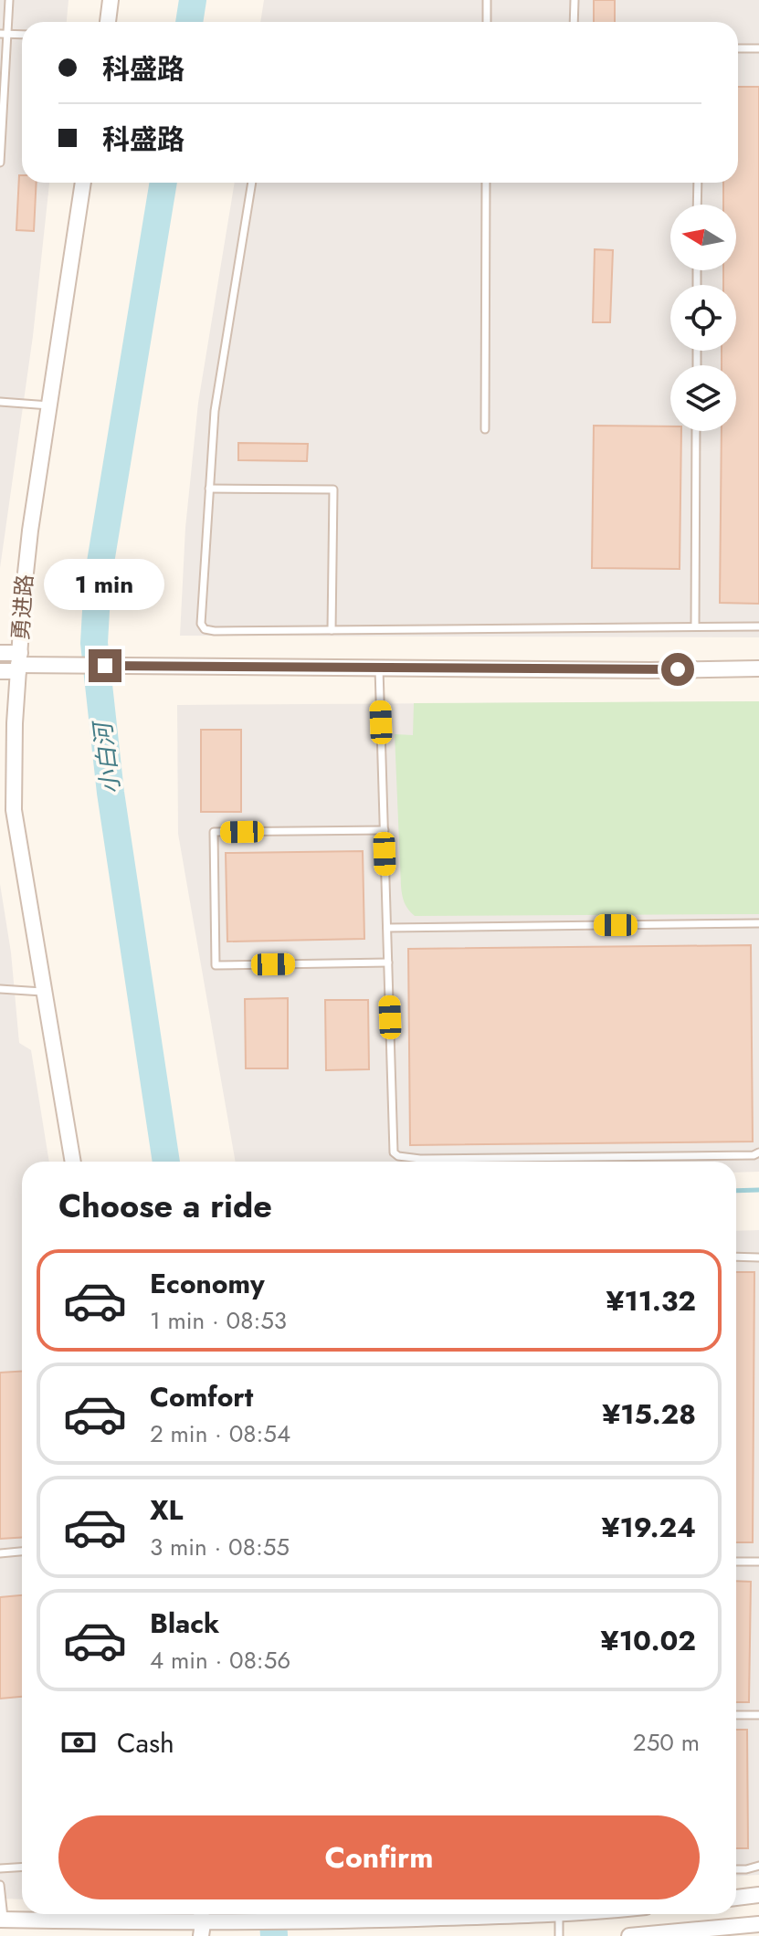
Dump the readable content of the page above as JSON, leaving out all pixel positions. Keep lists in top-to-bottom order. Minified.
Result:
{"streets":{"street":["勇进路"]},"water":["小白河"],"north":"left","page":{"banner":["科盛路","科盛路"],"bubble":"1 min","heading":"Choose a ride","list":[{"name":"Economy","note":"1 min · 08:53","value":"¥11.32"},{"name":"Comfort","note":"2 min · 08:54","value":"¥15.28"},{"name":"XL","note":"3 min · 08:55","value":"¥19.24"},{"name":"Black","note":"4 min · 08:56","value":"¥10.02"}],"pay":["Cash","250 m"],"buttons":"Confirm"}}
